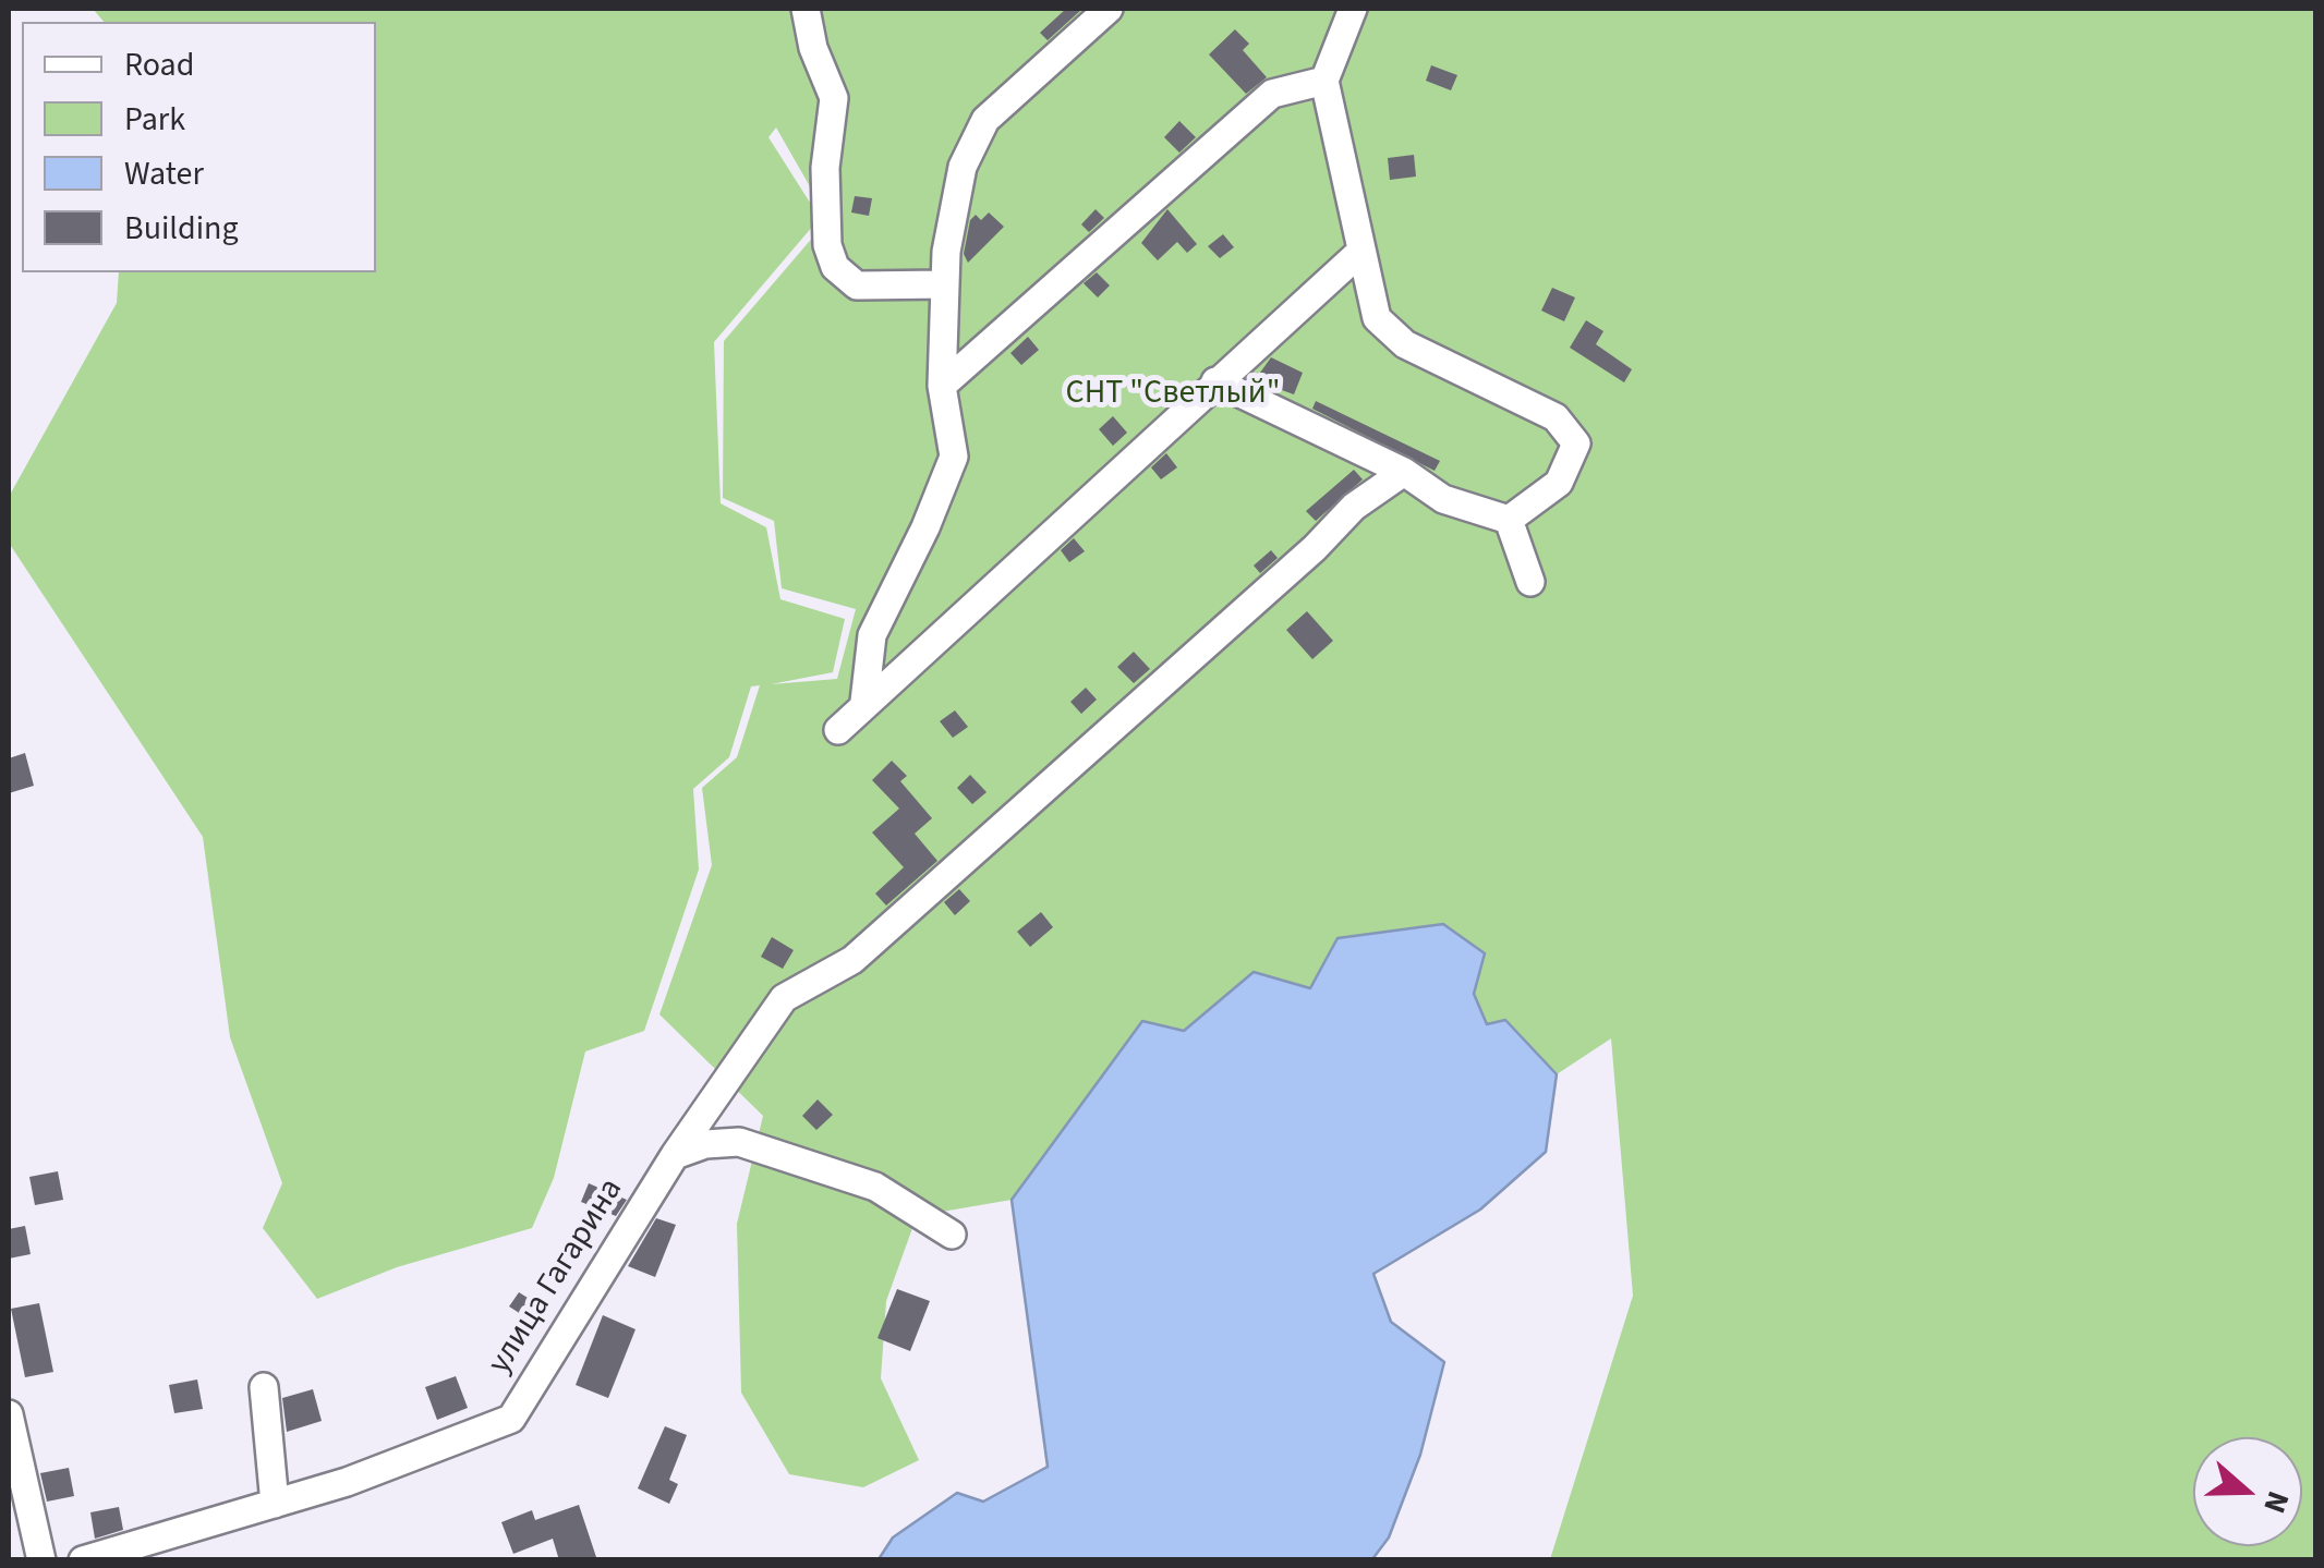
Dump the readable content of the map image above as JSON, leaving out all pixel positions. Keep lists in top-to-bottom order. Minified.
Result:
{"streets":{"street":["улица Гагарина"]},"parks":["СНТ \"Светлый\""],"legend":["Road","Park","Water","Building"],"north":"right"}
